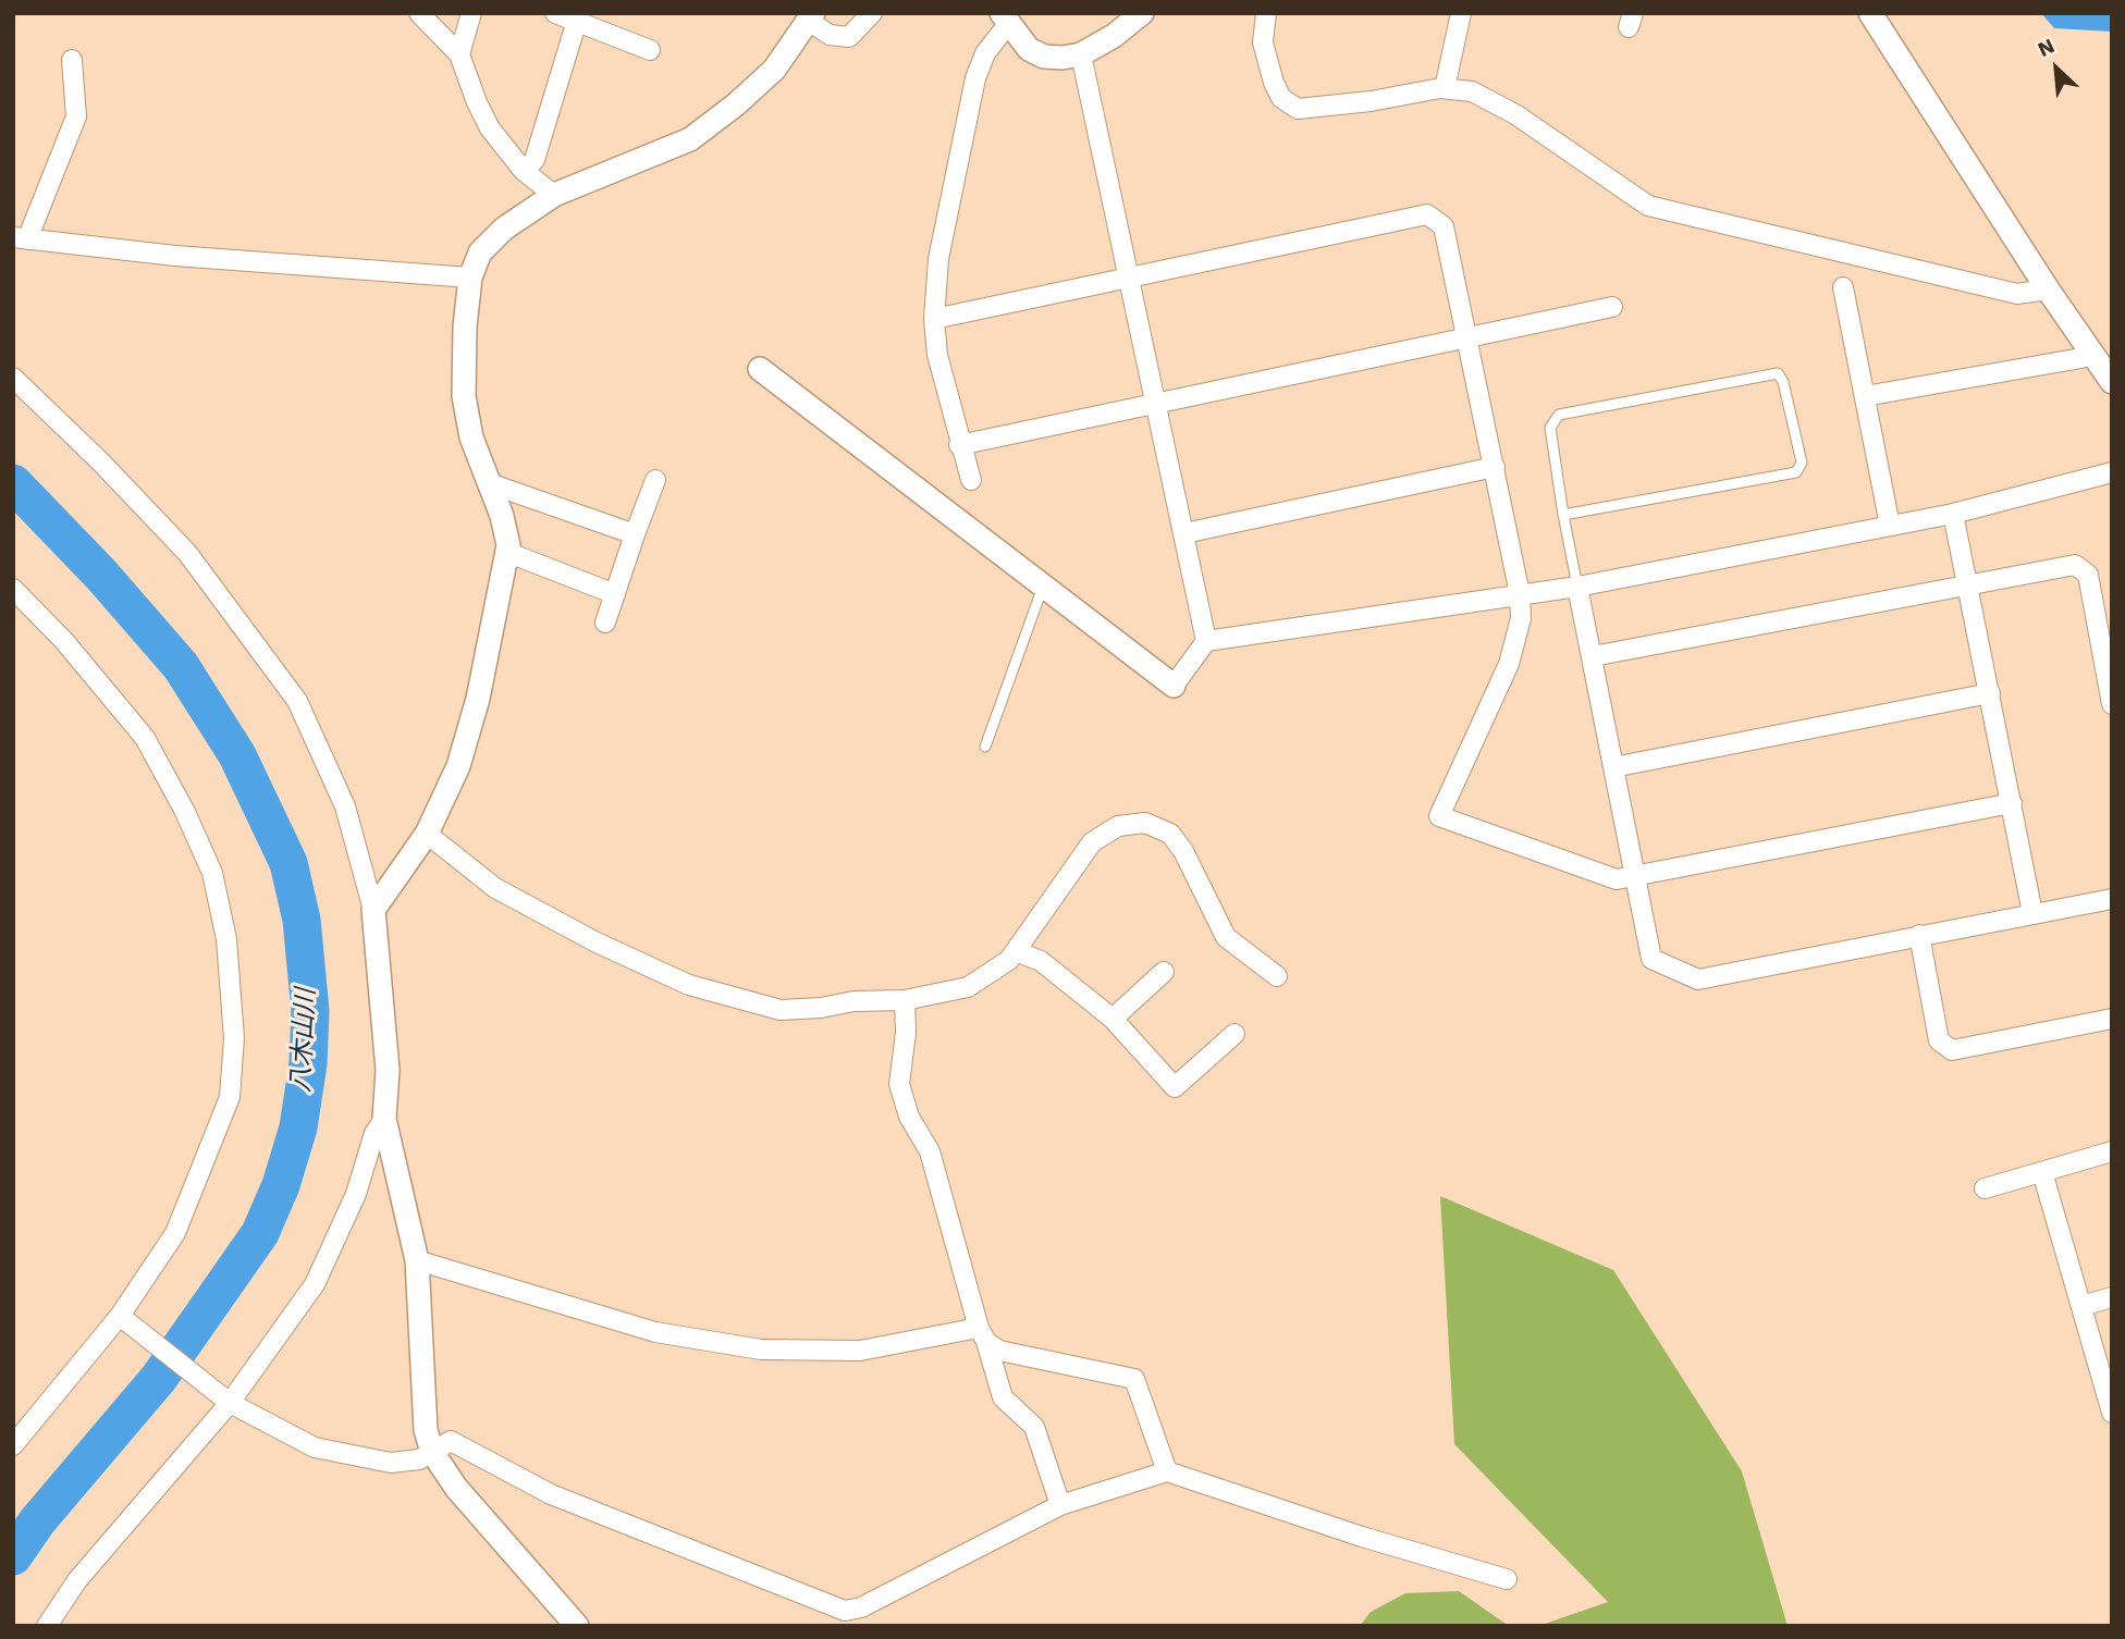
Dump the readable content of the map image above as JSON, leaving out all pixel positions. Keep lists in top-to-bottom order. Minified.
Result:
{"water":["八木山川"],"north":"top left"}
